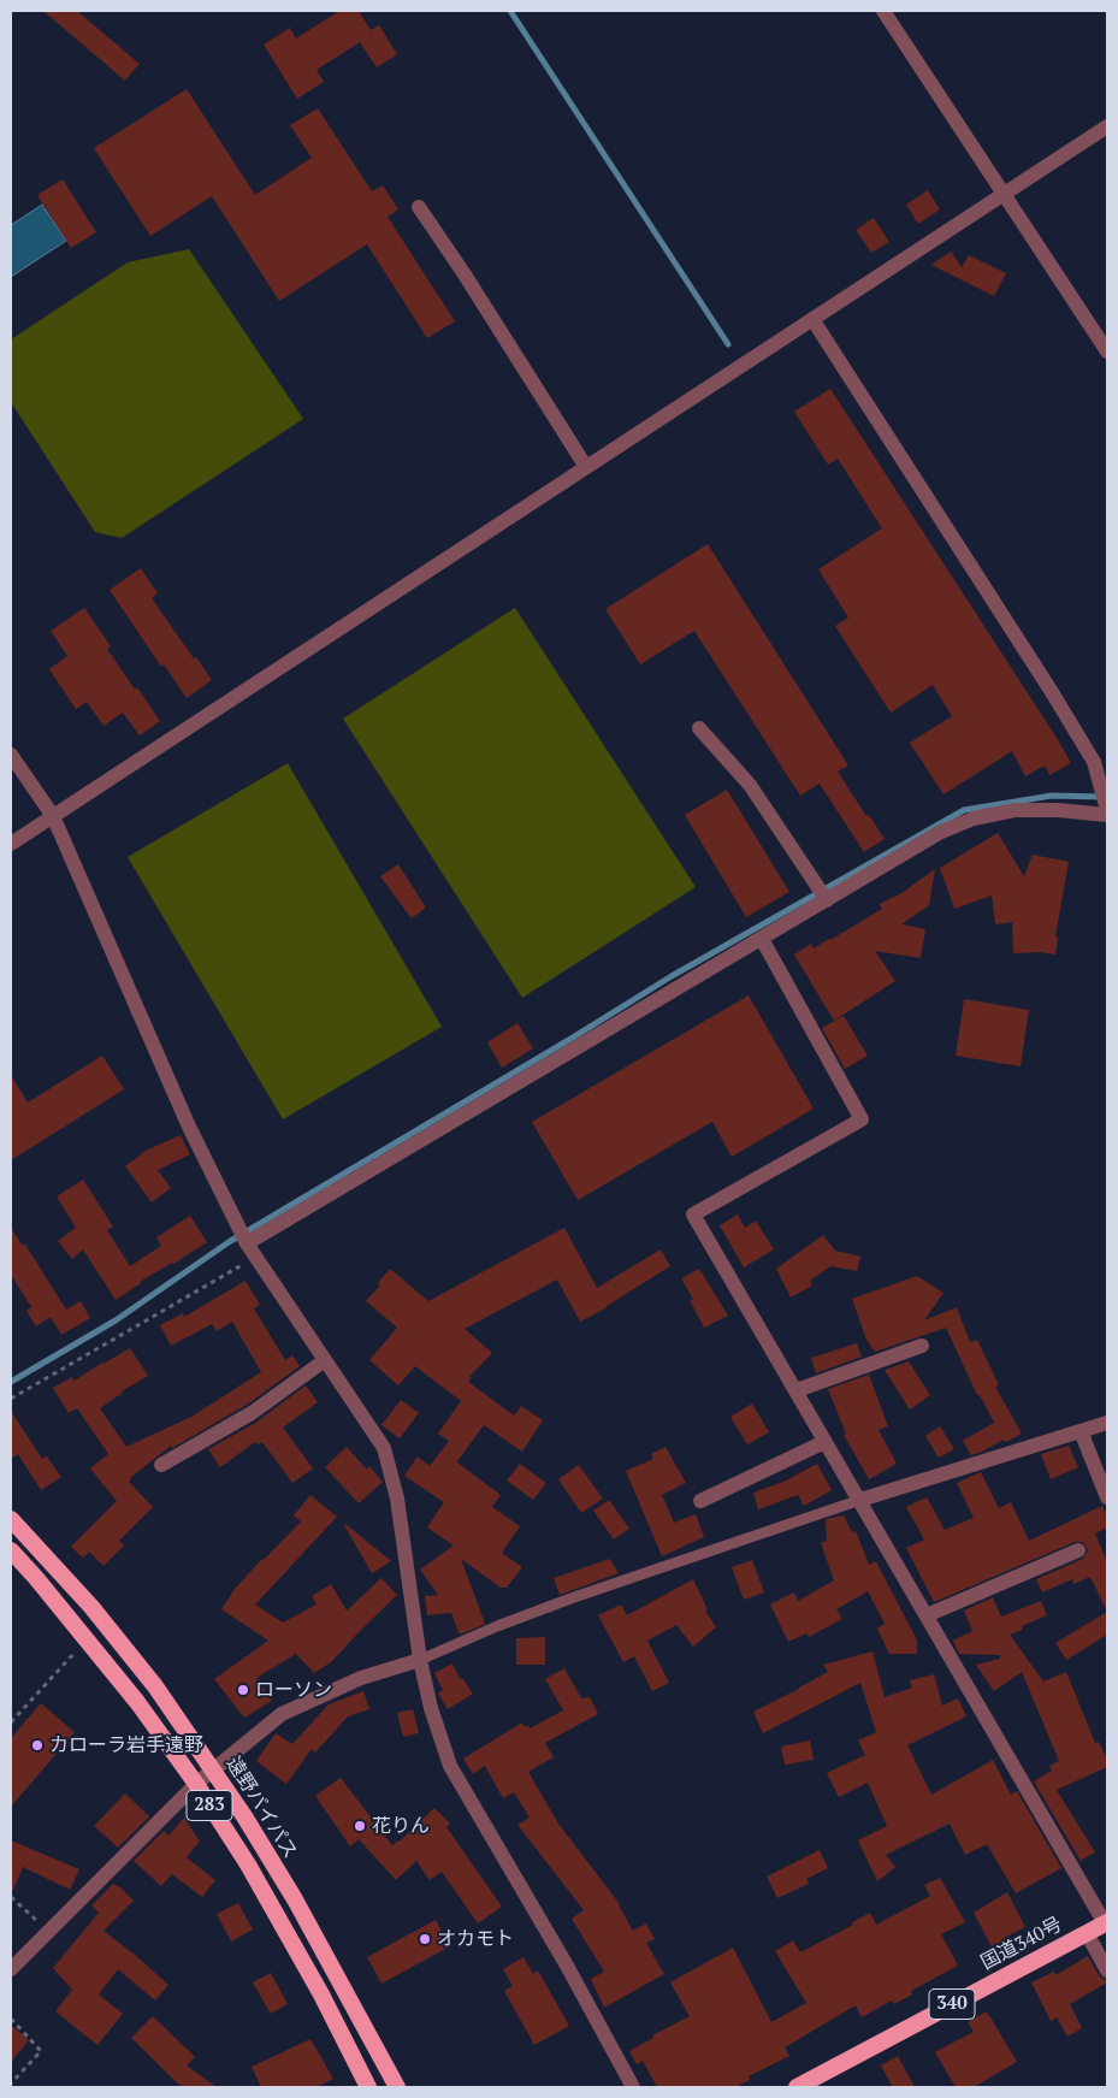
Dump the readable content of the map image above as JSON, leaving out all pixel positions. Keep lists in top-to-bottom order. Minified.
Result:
{"streets":{"highway":["283","遠野バイパス","国道340号","340"]},"places":["ローソン","カローラ岩手遠野","花りん","オカモト"]}
